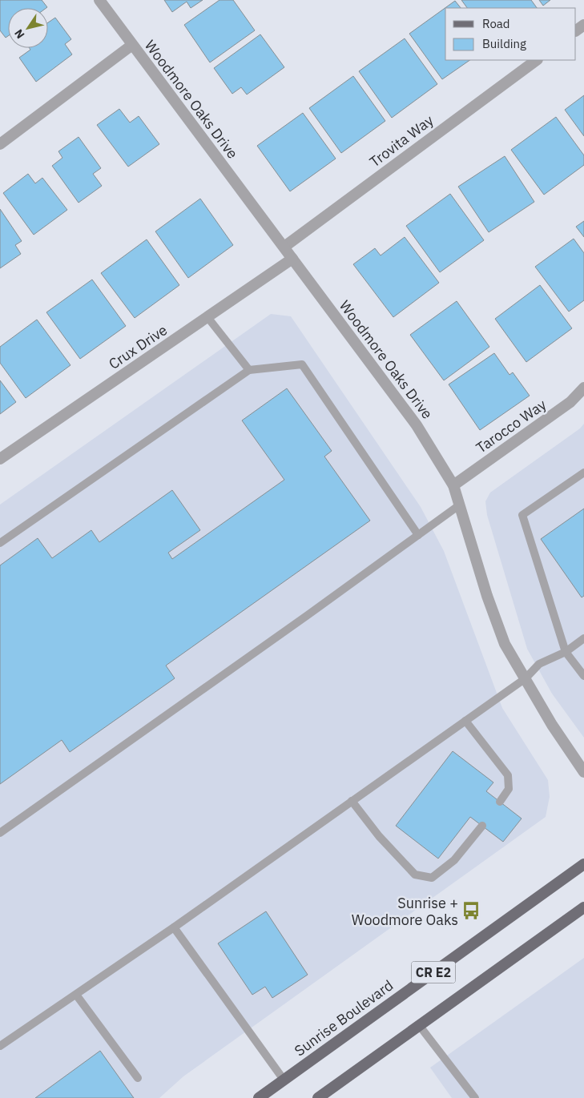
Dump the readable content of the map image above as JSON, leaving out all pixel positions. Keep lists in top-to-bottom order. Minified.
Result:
{"streets":{"main road":["CR E2","Sunrise Boulevard"],"street":["Woodmore Oaks Drive","Trovita Way","Crux Drive","Tarocco Way"]},"crossings":[["Woodmore Oaks Drive","Trovita Way"],["Woodmore Oaks Drive","Crux Drive"],["Woodmore Oaks Drive","Tarocco Way"]],"places":{"bus stop":["Sunrise + Woodmore Oaks"]},"legend":["Road","Building"],"north":"bottom left"}
